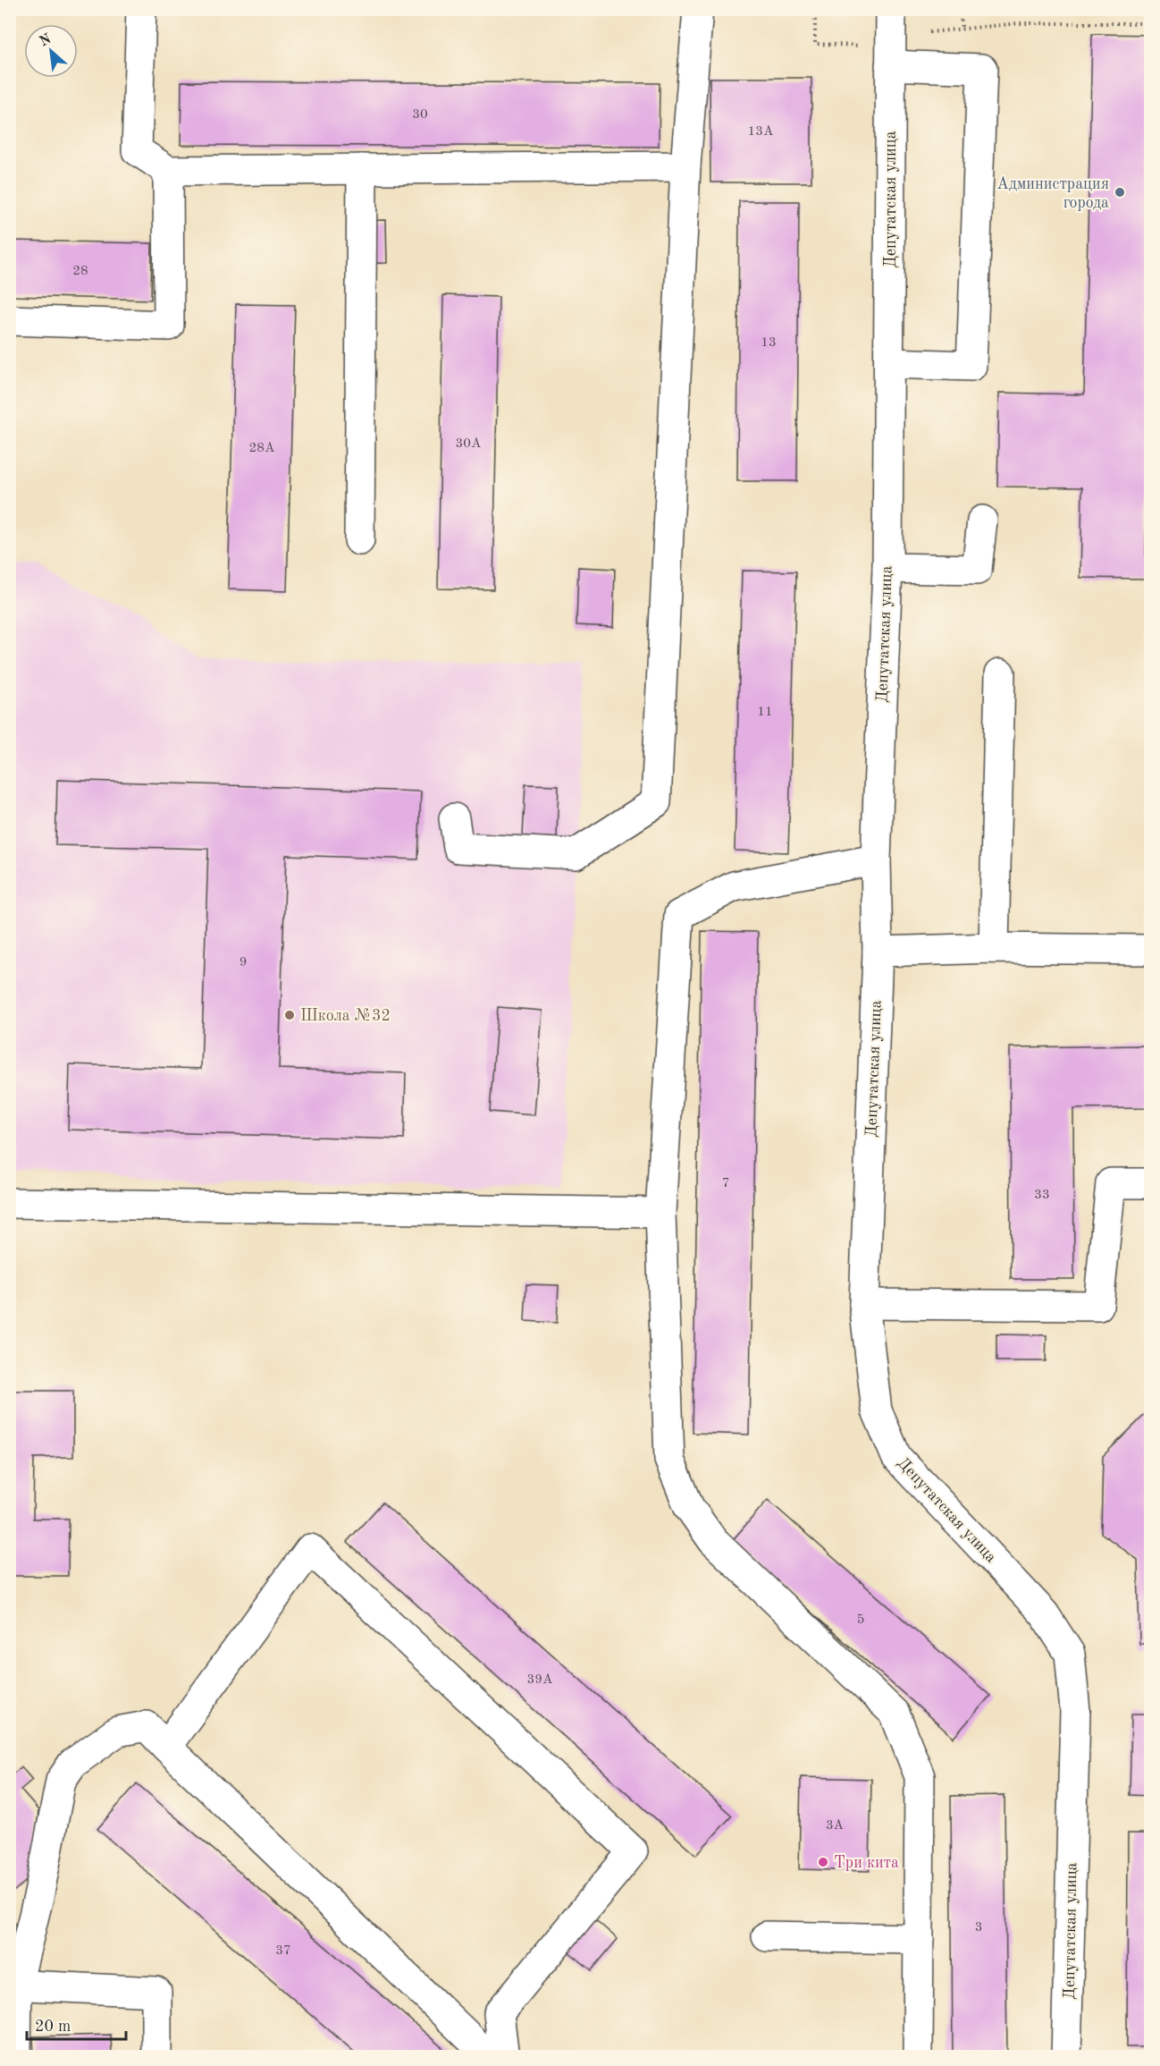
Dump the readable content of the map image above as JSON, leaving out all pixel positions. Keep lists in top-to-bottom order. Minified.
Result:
{"streets":{"street":["Депутатская улица"]},"places":["Администрация города","Школа №32","Три кита"],"house_numbers":["30","13А","28","13","30А","28А","11","9","7","33","5","39А","3А","3","37"],"scale_bar":"20 m","north":"top left"}
